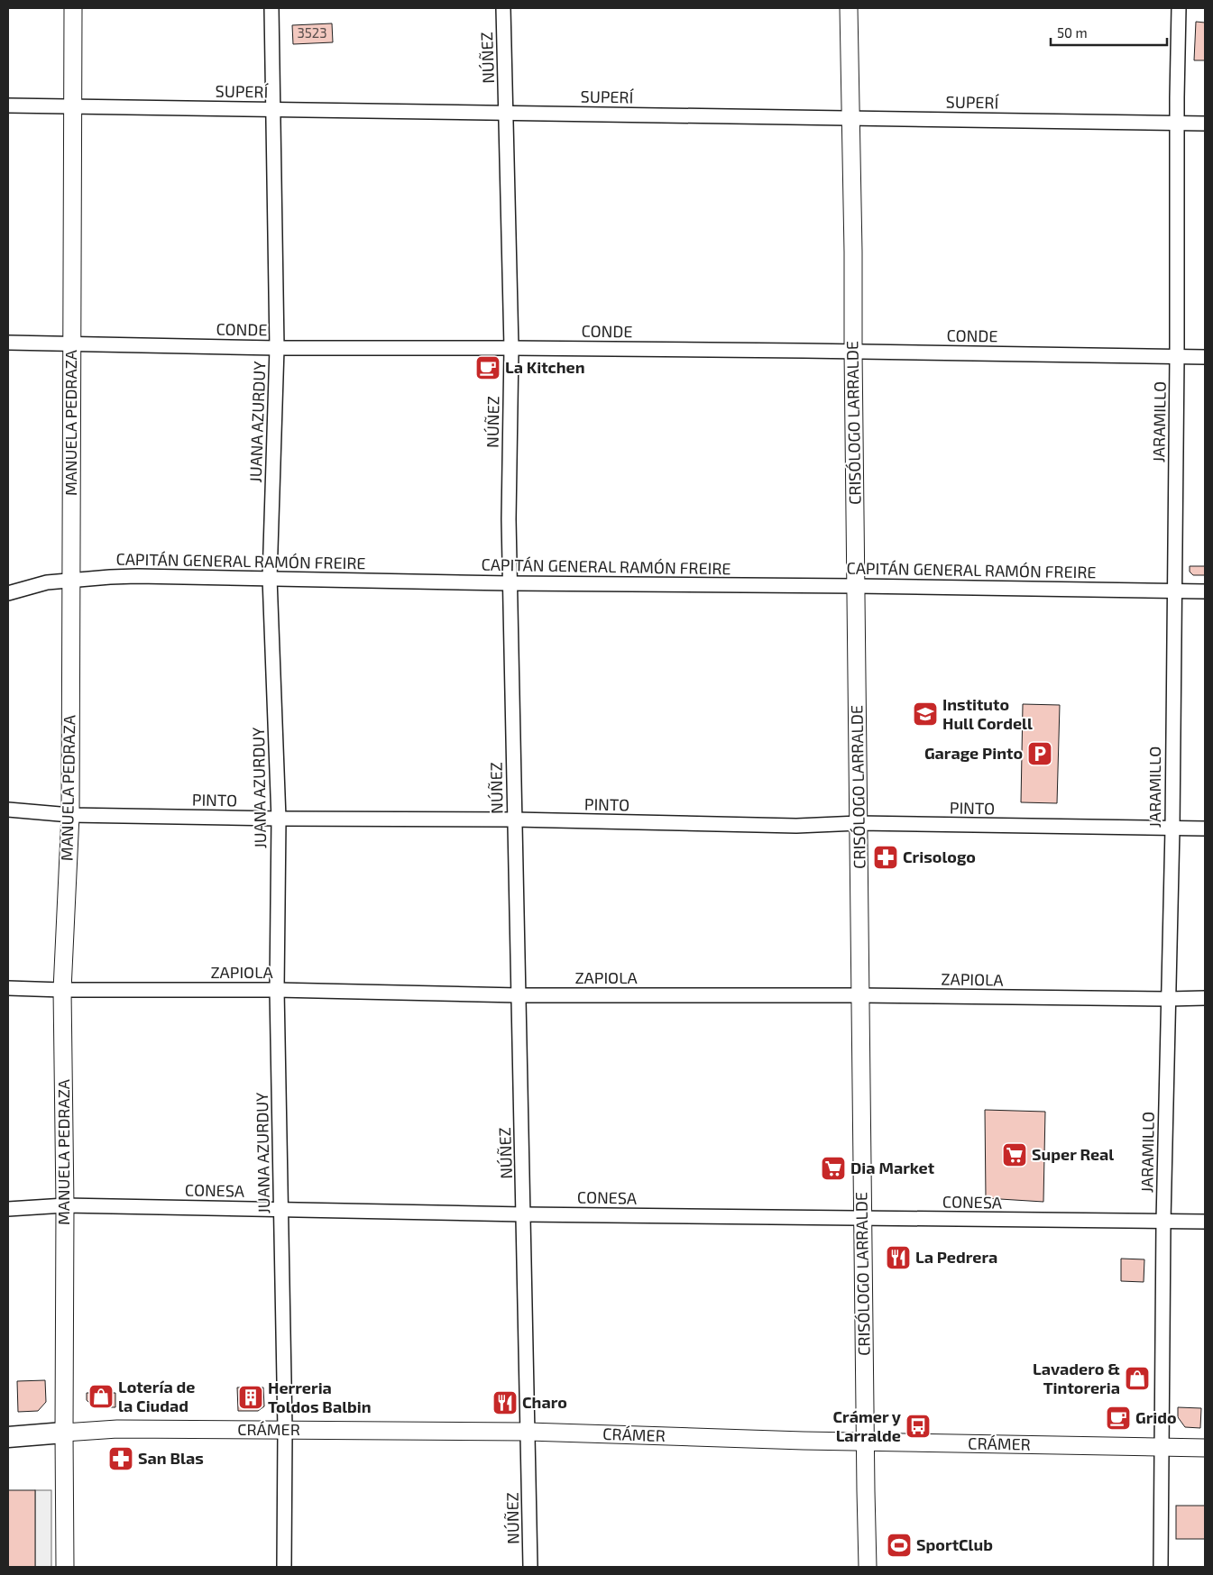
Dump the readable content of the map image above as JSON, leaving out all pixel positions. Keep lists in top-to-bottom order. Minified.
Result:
{"streets":{"street":["NÚÑEZ","SUPERÍ","CONDE","JUANA AZURDUY","JARAMILLO","MANUELA PEDRAZA","CRISÓLOGO LARRALDE","CAPITÁN GENERAL RAMÓN FREIRE","PINTO","ZAPIOLA","CONESA","CRÁMER"]},"crossings":[["NÚÑEZ","SUPERÍ"],["NÚÑEZ","CONDE"],["NÚÑEZ","CAPITÁN GENERAL RAMÓN FREIRE"],["NÚÑEZ","PINTO"],["NÚÑEZ","ZAPIOLA"],["NÚÑEZ","CONESA"],["NÚÑEZ","CRÁMER"],["SUPERÍ","JUANA AZURDUY"],["SUPERÍ","JARAMILLO"],["SUPERÍ","MANUELA PEDRAZA"],["SUPERÍ","CRISÓLOGO LARRALDE"],["CONDE","JUANA AZURDUY"],["CONDE","JARAMILLO"],["CONDE","MANUELA PEDRAZA"],["CONDE","CRISÓLOGO LARRALDE"],["JUANA AZURDUY","CAPITÁN GENERAL RAMÓN FREIRE"],["JUANA AZURDUY","PINTO"],["JUANA AZURDUY","ZAPIOLA"],["JUANA AZURDUY","CONESA"],["JUANA AZURDUY","CRÁMER"],["JARAMILLO","CAPITÁN GENERAL RAMÓN FREIRE"],["JARAMILLO","PINTO"],["JARAMILLO","ZAPIOLA"],["JARAMILLO","CONESA"],["JARAMILLO","CRÁMER"],["MANUELA PEDRAZA","CAPITÁN GENERAL RAMÓN FREIRE"],["MANUELA PEDRAZA","PINTO"],["MANUELA PEDRAZA","ZAPIOLA"],["MANUELA PEDRAZA","CONESA"],["MANUELA PEDRAZA","CRÁMER"],["CRISÓLOGO LARRALDE","CAPITÁN GENERAL RAMÓN FREIRE"],["CRISÓLOGO LARRALDE","PINTO"],["CRISÓLOGO LARRALDE","ZAPIOLA"],["CRISÓLOGO LARRALDE","CONESA"],["CRISÓLOGO LARRALDE","CRÁMER"]],"places":{"cafe":["La Kitchen","Grido"],"school or university":["Instituto Hull Cordell"],"parking":["Garage Pinto"],"pharmacy":["Crisologo","San Blas"],"supermarket":["Super Real","Dia Market"],"restaurant":["La Pedrera","Charo"],"shop":["Lavadero & Tintoreria","Lotería de la Ciudad"],"building":["Herreria Toldos Balbin"],"bus stop":["Crámer y Larralde"],"sports":["SportClub"]},"house_numbers":["3523"],"scale_bar":"50 m"}
